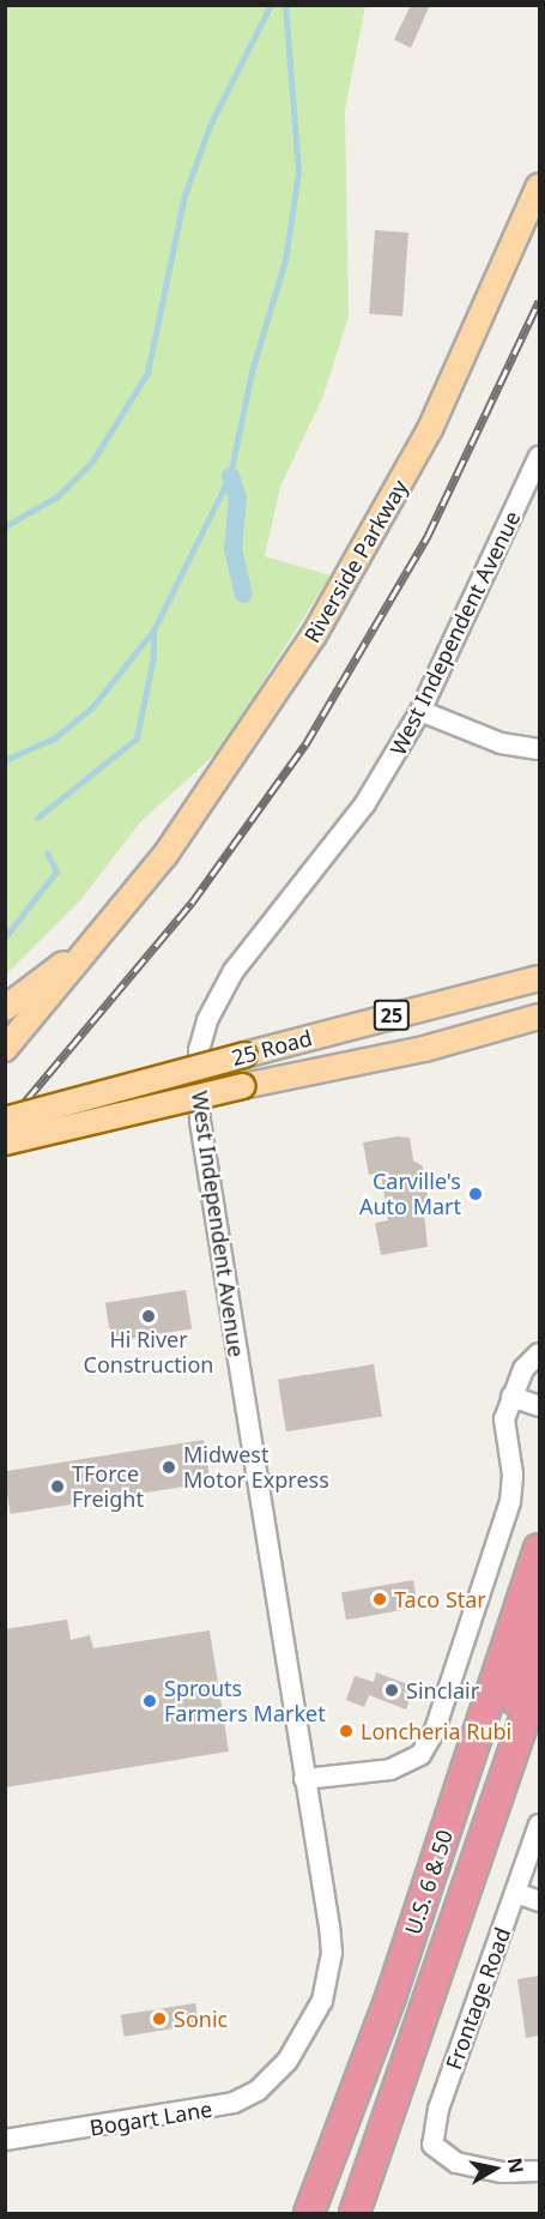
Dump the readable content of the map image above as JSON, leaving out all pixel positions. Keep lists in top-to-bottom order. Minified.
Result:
{"streets":{"highway":["U.S. 6 & 50"],"main road":["Riverside Parkway","25","25 Road"],"street":["West Independent Avenue","Frontage Road","Bogart Lane"]},"crossings":[["West Independent Avenue","Bogart Lane"]],"places":["Carville's Auto Mart","Hi River Construction","Midwest Motor Express","TForce Freight","Taco Star","Sinclair","Sprouts Farmers Market","Loncheria Rubi","Sonic"],"north":"right"}
